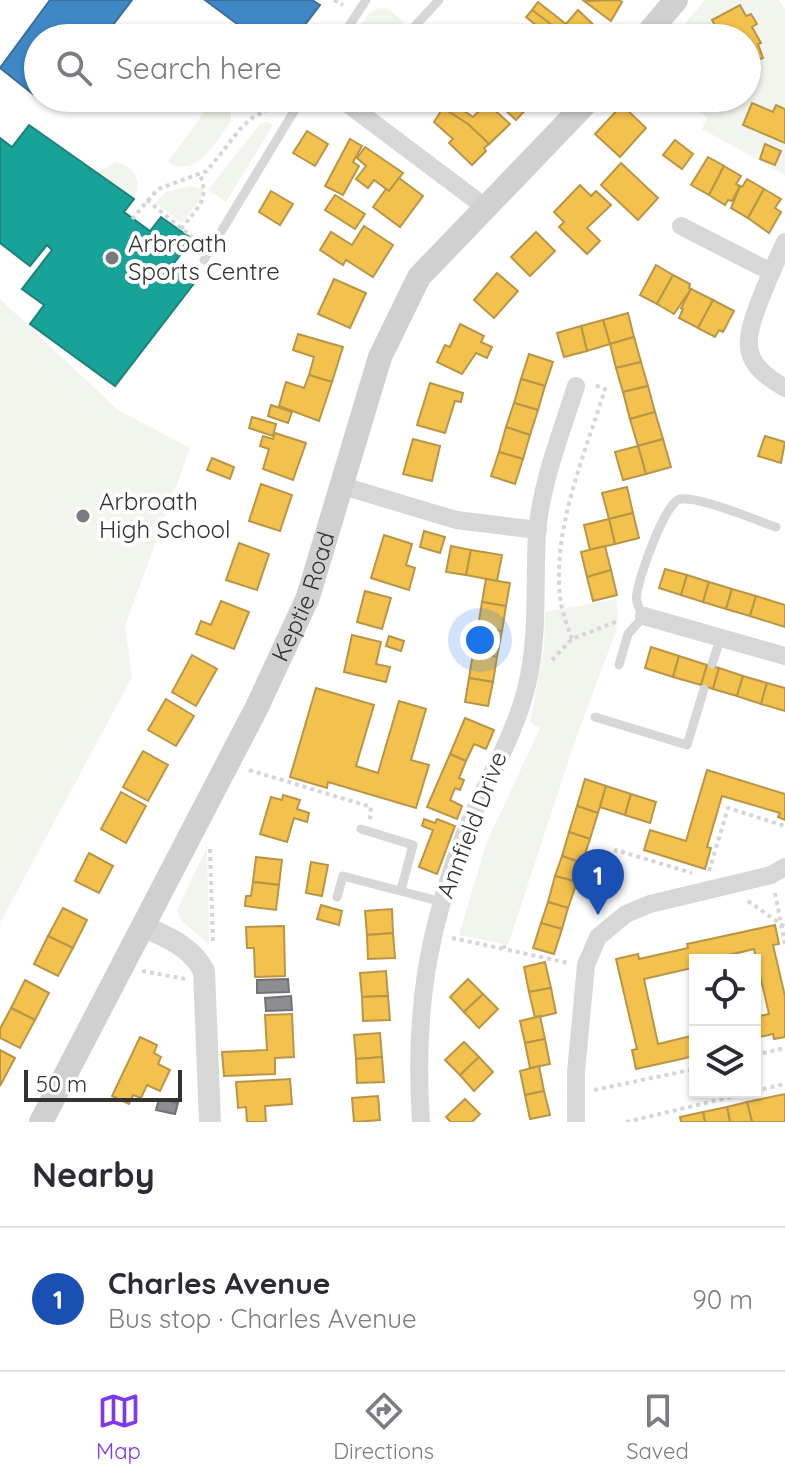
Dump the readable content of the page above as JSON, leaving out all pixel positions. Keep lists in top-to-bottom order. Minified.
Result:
{"streets":{"main road":["Keptie Road"],"street":["Annfield Drive"]},"places":["Arbroath Sports Centre","Arbroath High School"],"scale_bar":"50 m","page":{"search":"Search here","pins":"1","scale":"50 m","heading":"Nearby","list":[{"mark":"1","name":"Charles Avenue","note":"Bus stop · Charles Avenue","value":"90 m"}],"nav":["Map","Directions","Saved"]}}
